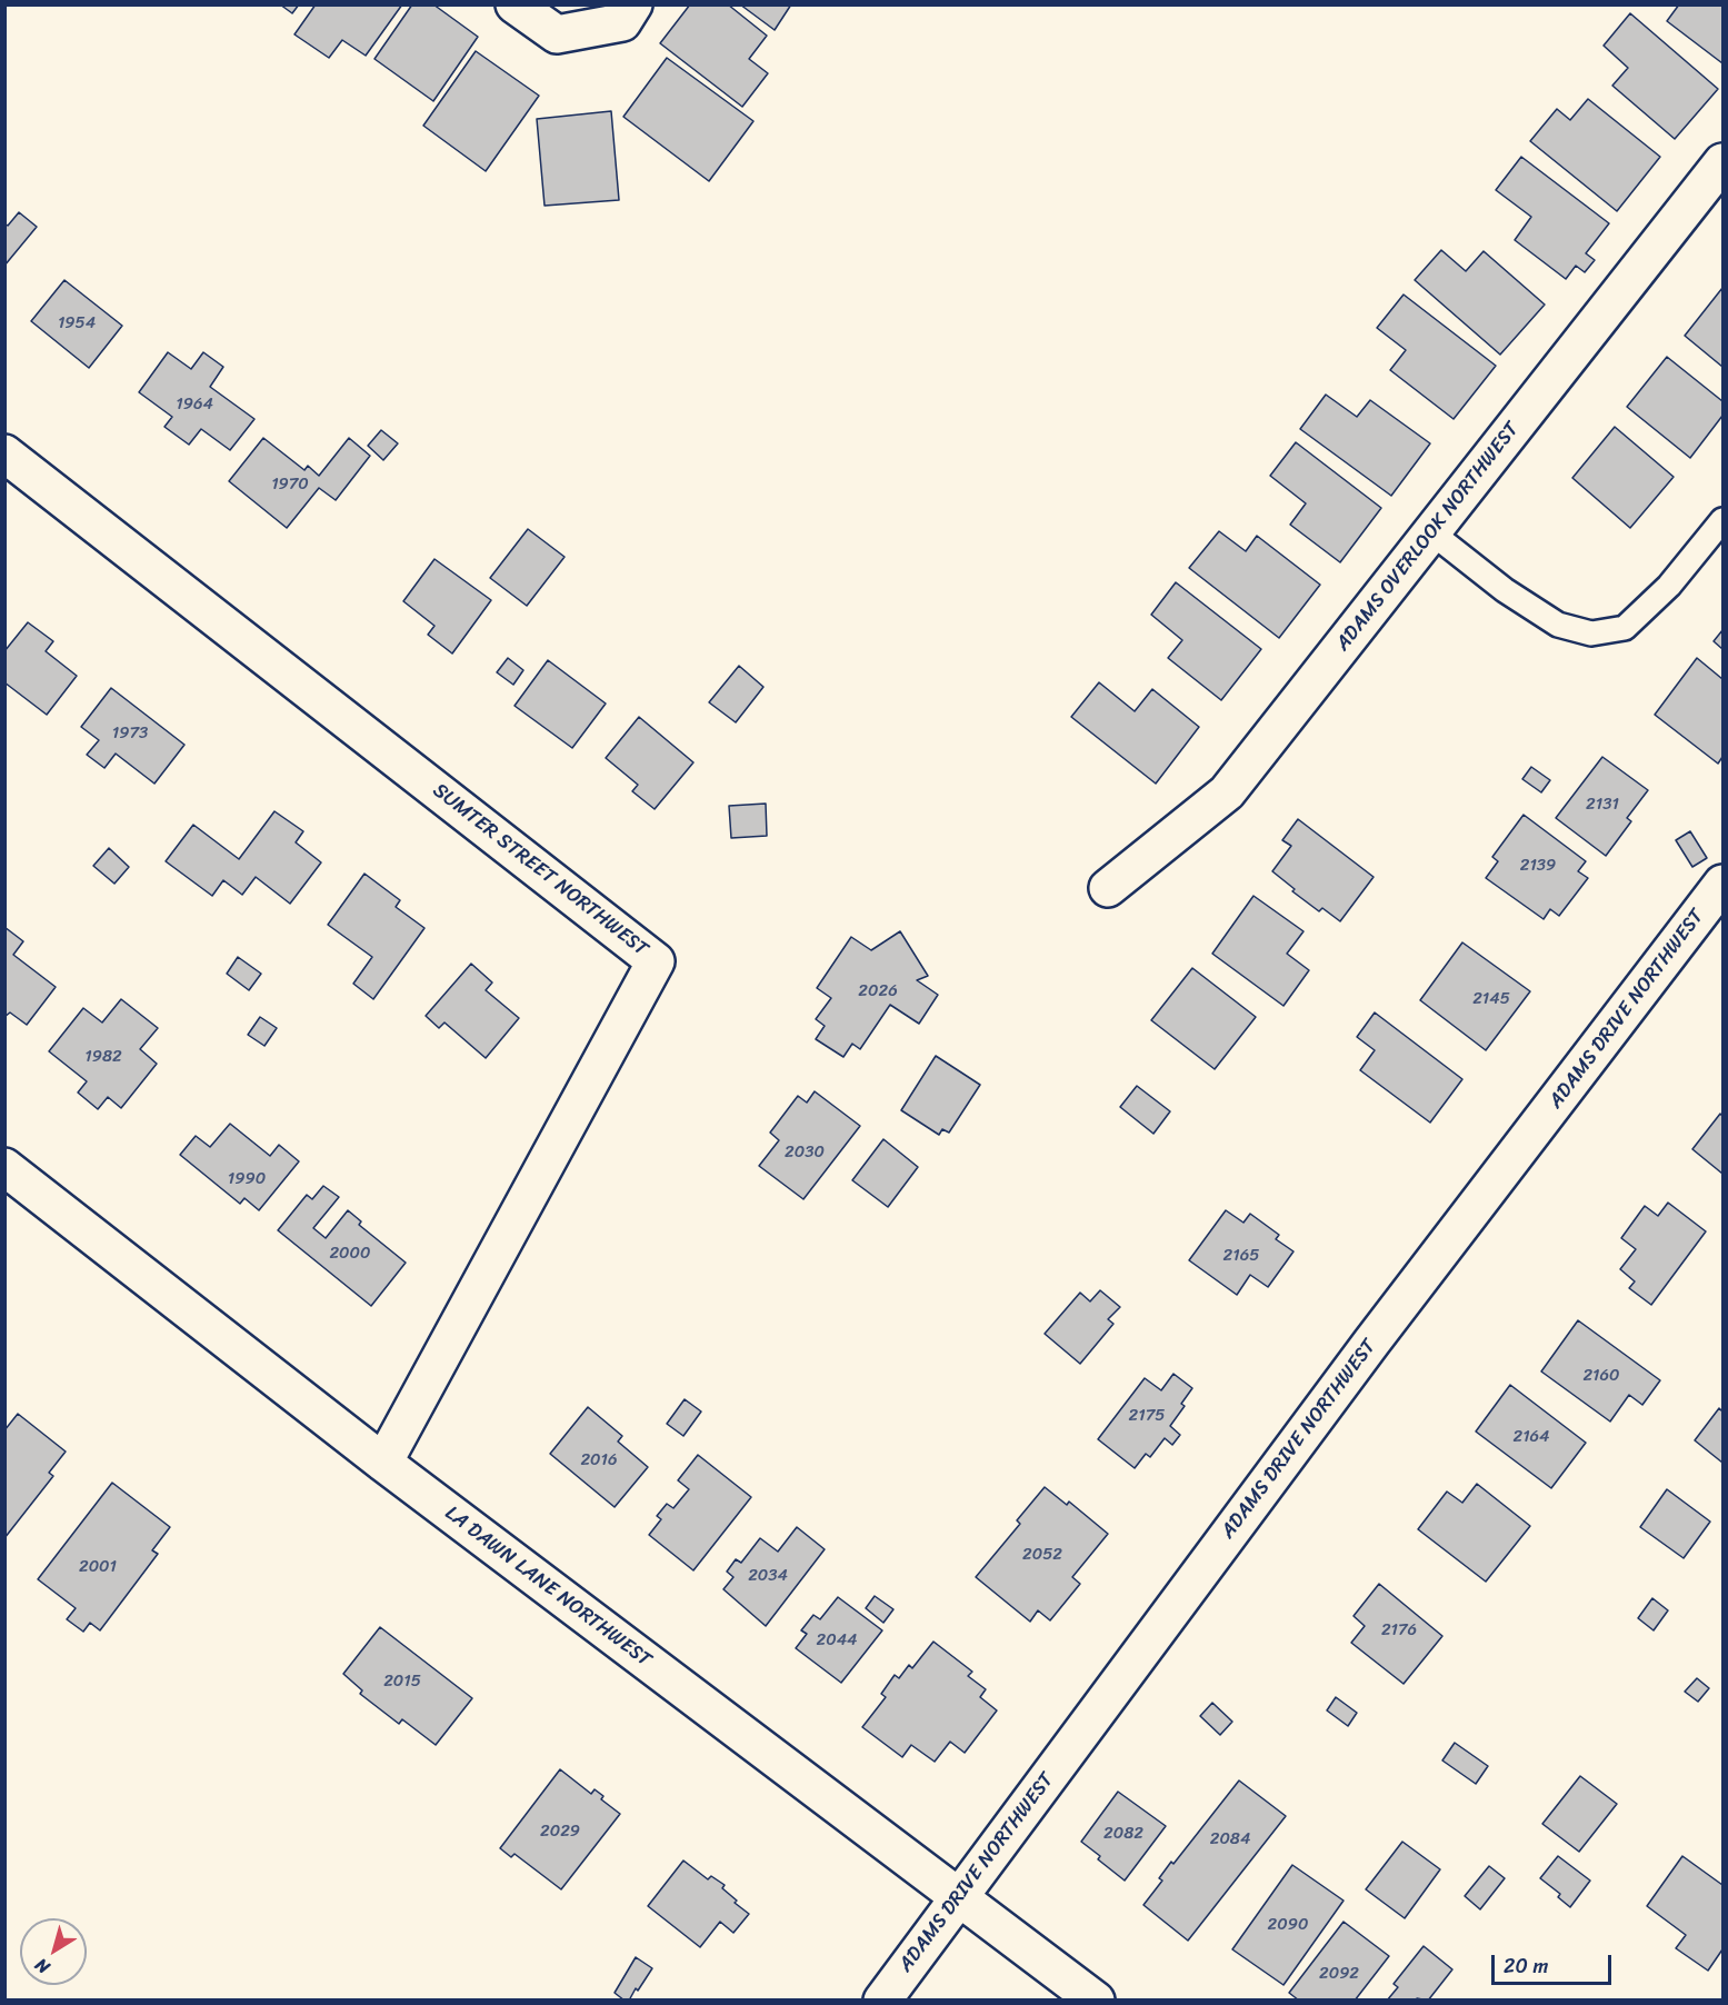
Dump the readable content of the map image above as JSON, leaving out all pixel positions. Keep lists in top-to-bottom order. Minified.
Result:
{"streets":{"street":["ADAMS OVERLOOK NORTHWEST","SUMTER STREET NORTHWEST","ADAMS DRIVE NORTHWEST","LA DAWN LANE NORTHWEST"]},"crossings":[["SUMTER STREET NORTHWEST","LA DAWN LANE NORTHWEST"],["ADAMS DRIVE NORTHWEST","LA DAWN LANE NORTHWEST"]],"house_numbers":["1954","1964","1970","1973","2131","2139","2026","2145","1982","2030","1990","2000","2165","2160","2175","2164","2016","2052","2001","2034","2176","2044","2015","2029","2082","2084","2090","2092"],"scale_bar":"20 m","north":"bottom left"}
